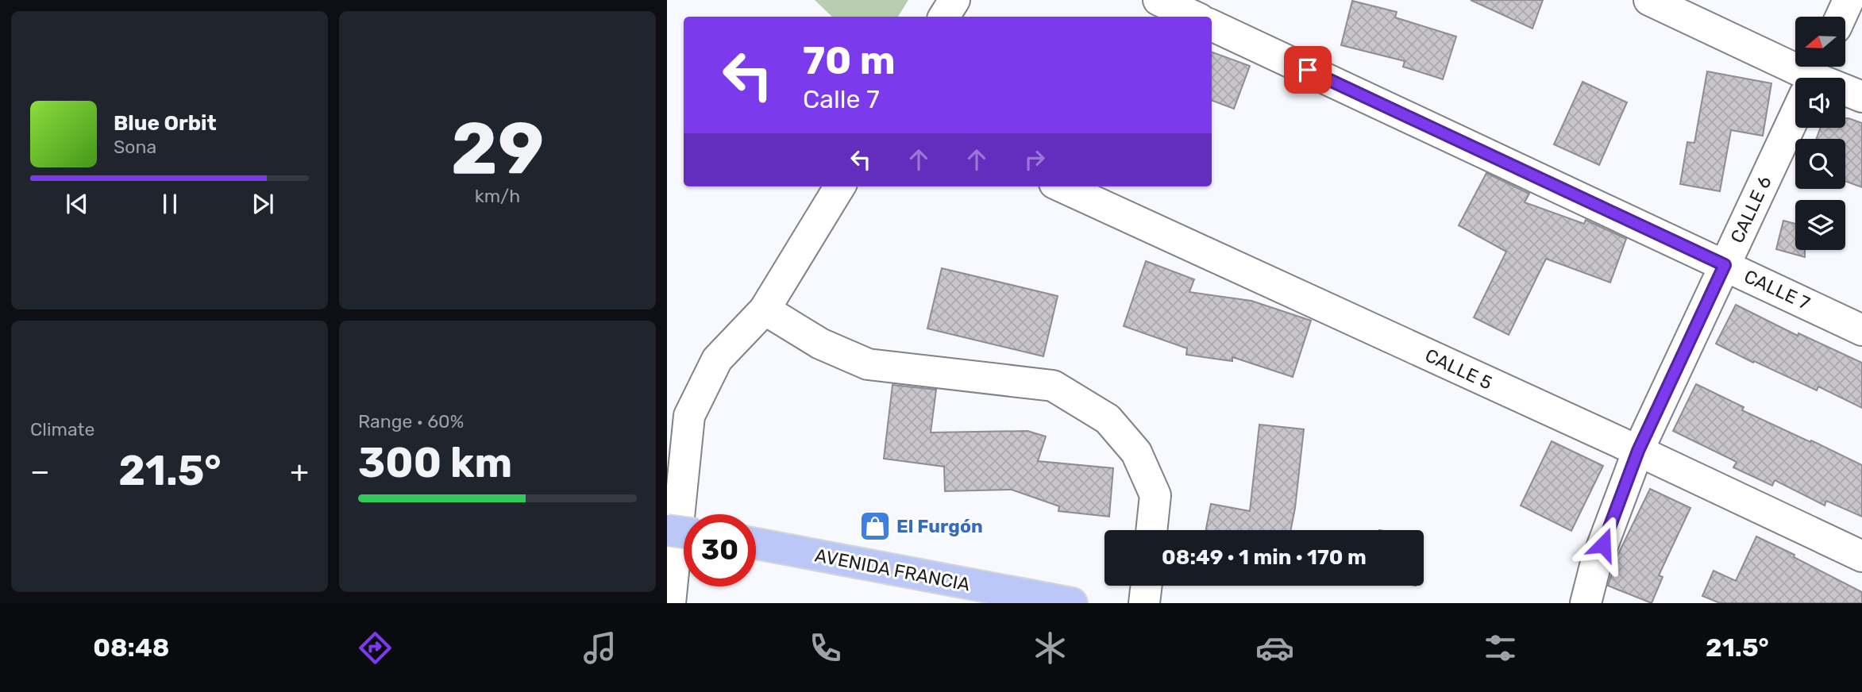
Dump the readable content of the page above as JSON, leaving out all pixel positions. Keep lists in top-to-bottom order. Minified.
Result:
{"streets":{"main road":["AVENIDA FRANCIA"],"street":["CALLE 6","CALLE 7","CALLE 5"]},"crossings":[["CALLE 6","CALLE 7"],["CALLE 6","CALLE 5"]],"places":{"shop":["El Furgón"]},"north":"left","page":{"tile":[["29","km/h"],"Climate",["Range · 60%","300 km"]],"turn":["70 m","Calle 7"],"song":["Blue Orbit","Sona"],"heat":["−","21.5°","+"],"limit":"30","trip":"08:49 · 1 min · 170 m","tabs":["08:48","21.5°"]}}
